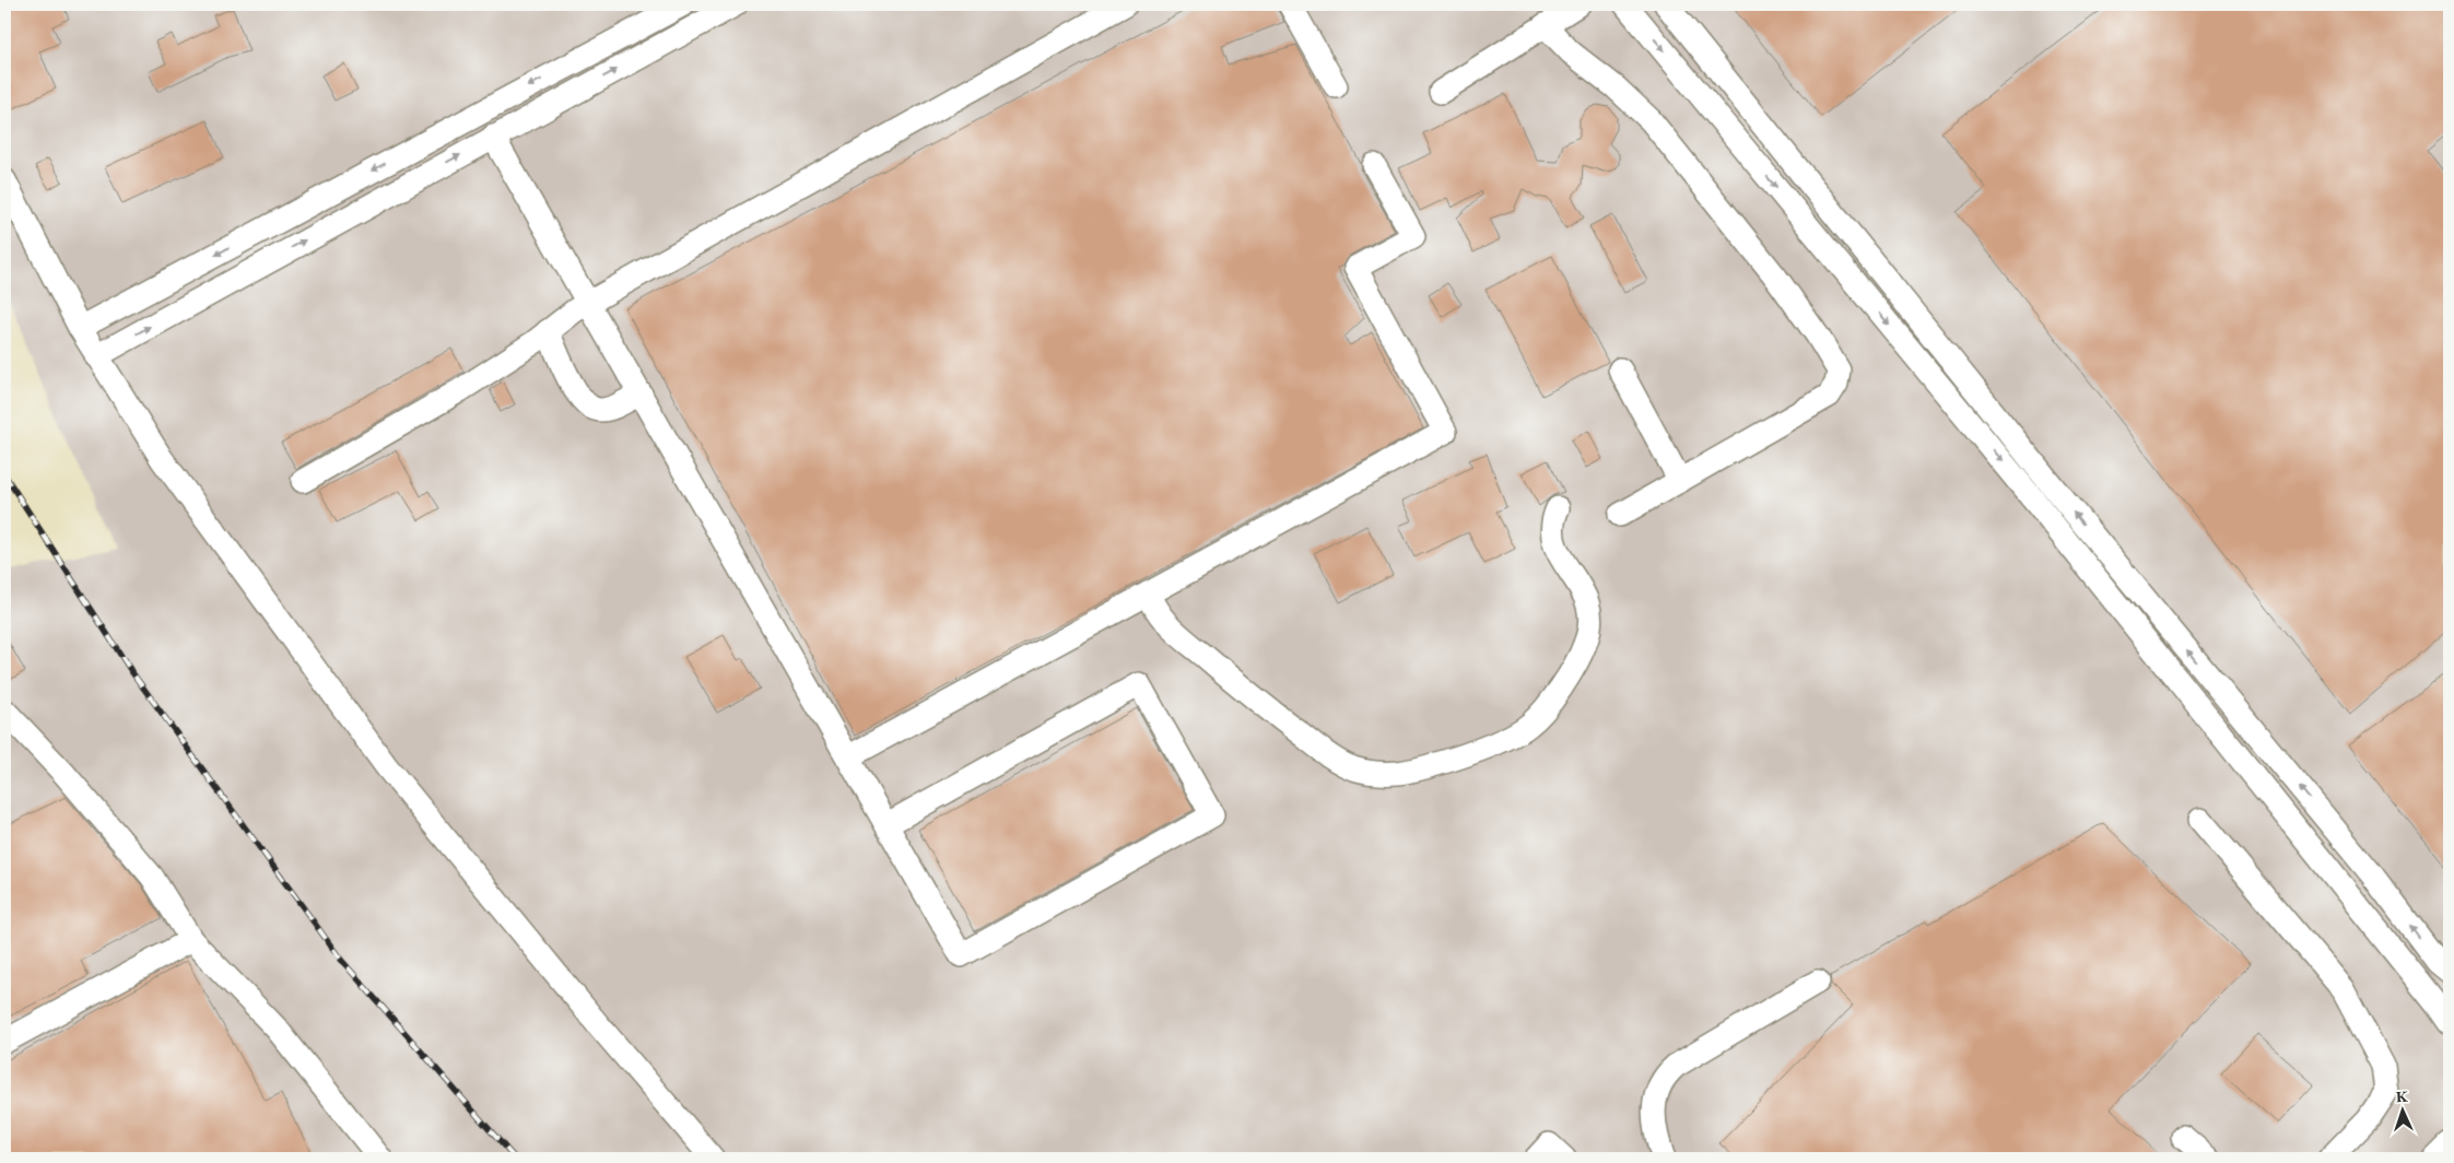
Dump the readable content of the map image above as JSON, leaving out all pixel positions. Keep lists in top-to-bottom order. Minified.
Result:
{"north":"top"}
